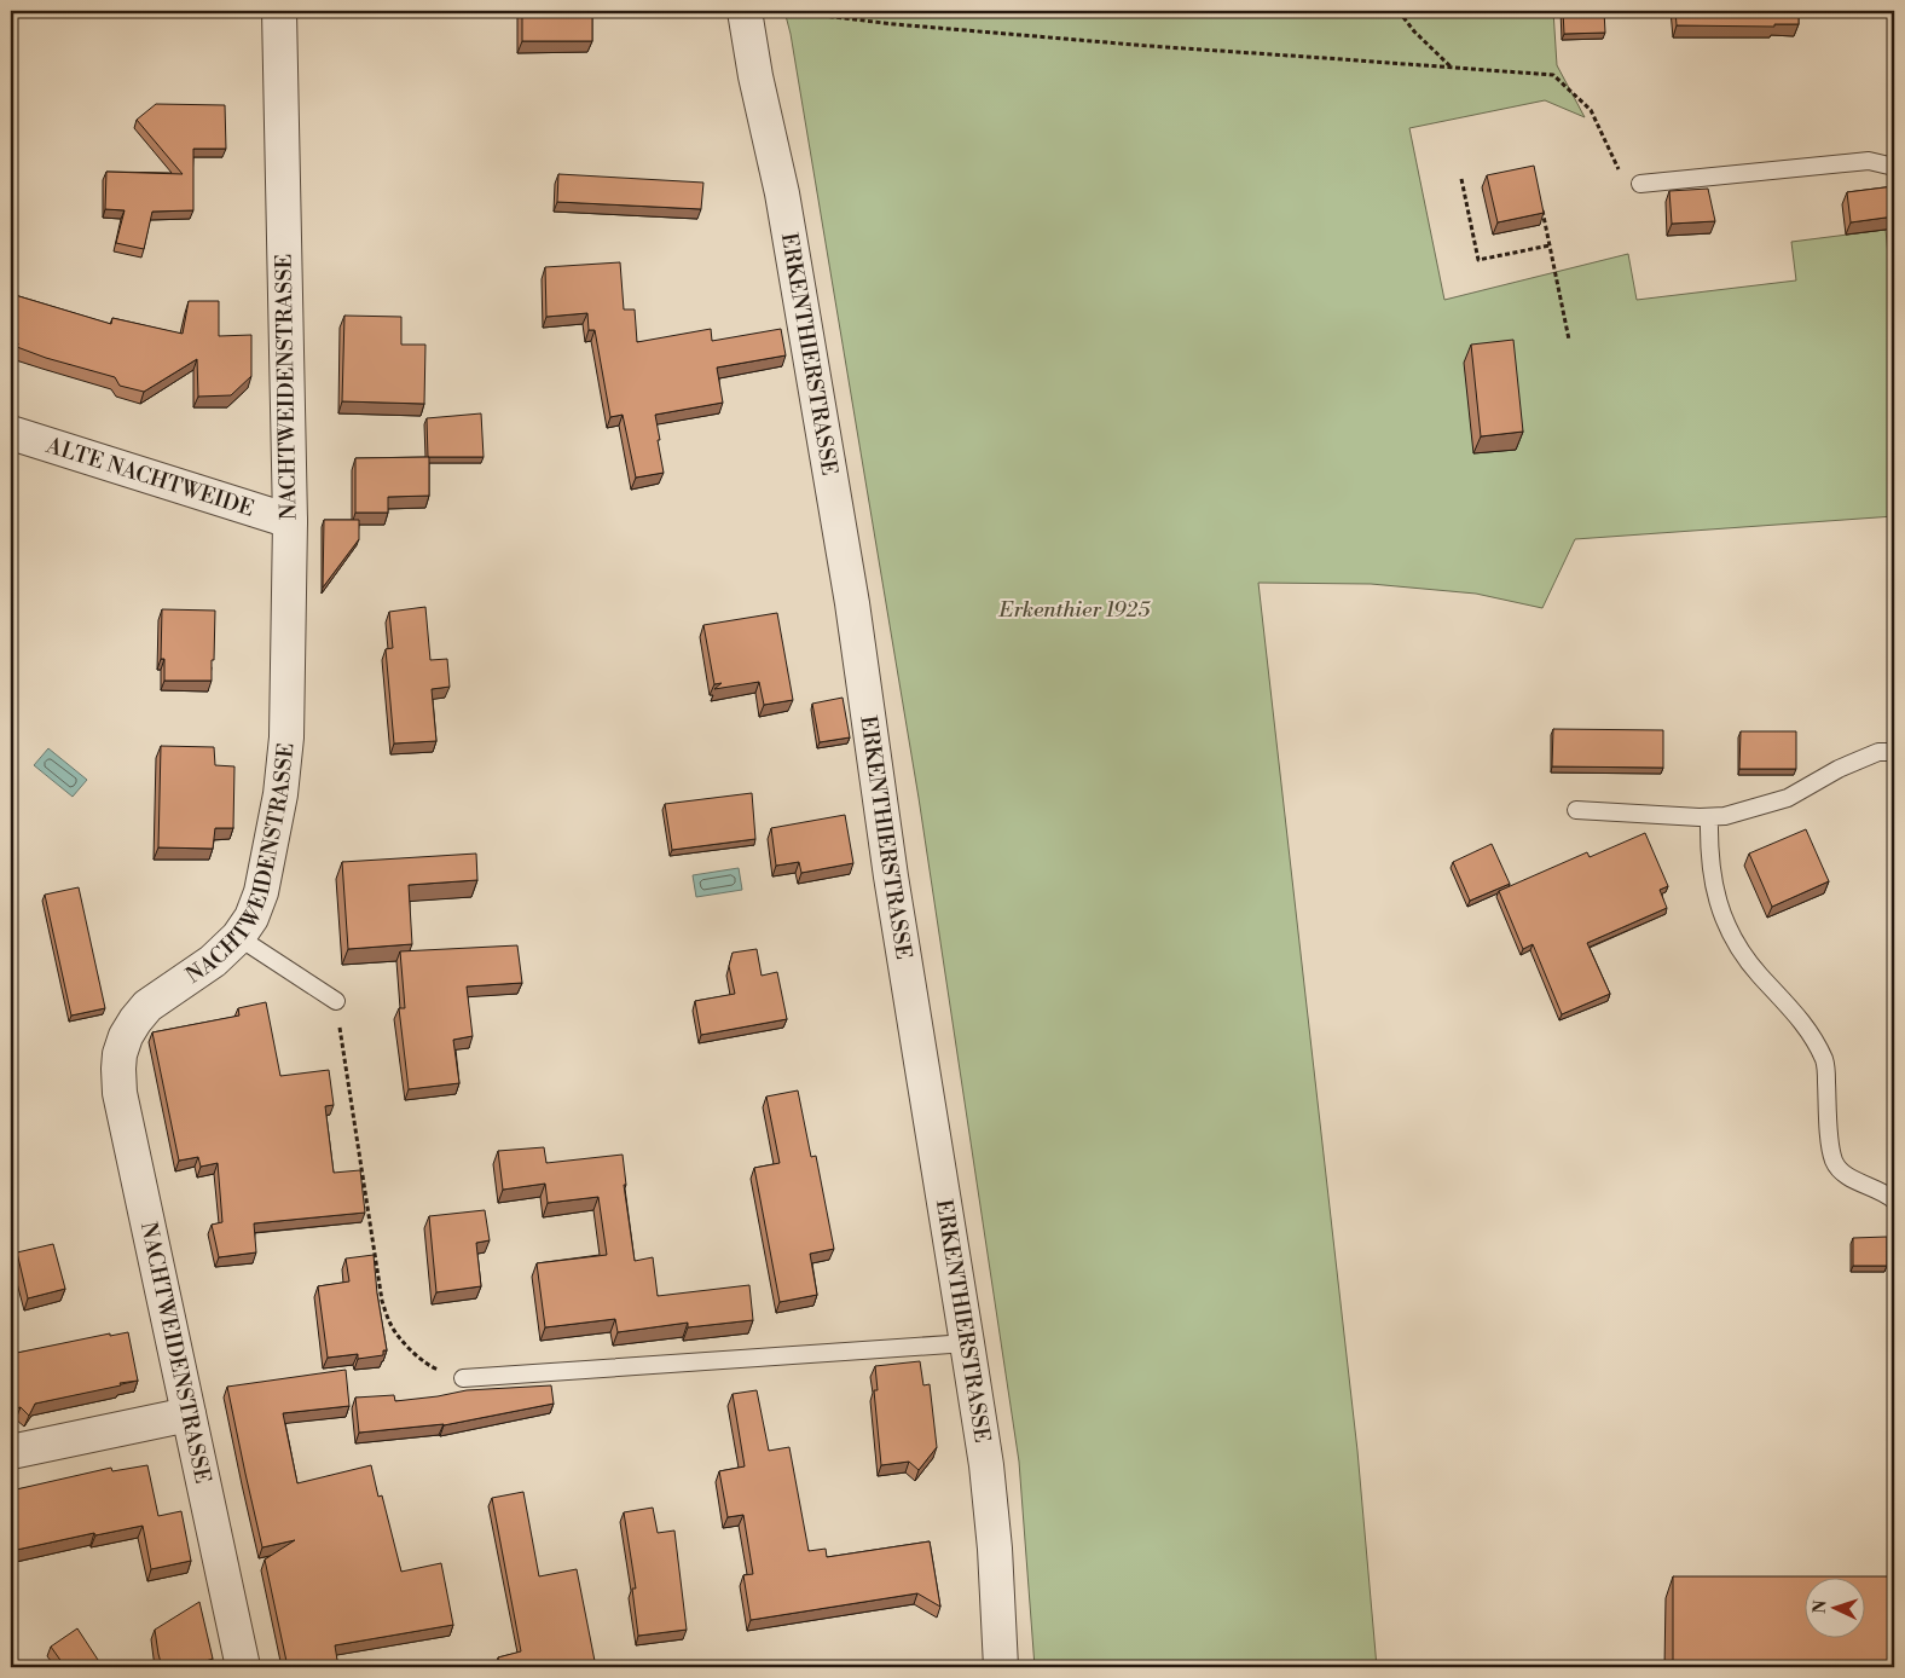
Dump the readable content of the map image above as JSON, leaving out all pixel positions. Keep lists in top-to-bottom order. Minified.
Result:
{"streets":{"street":["ERKENTHIERSTRASSE","NACHTWEIDENSTRASSE","ALTE NACHTWEIDE"]},"crossings":[["NACHTWEIDENSTRASSE","ALTE NACHTWEIDE"]],"parks":["Erkenthier 1925"],"north":"left"}
